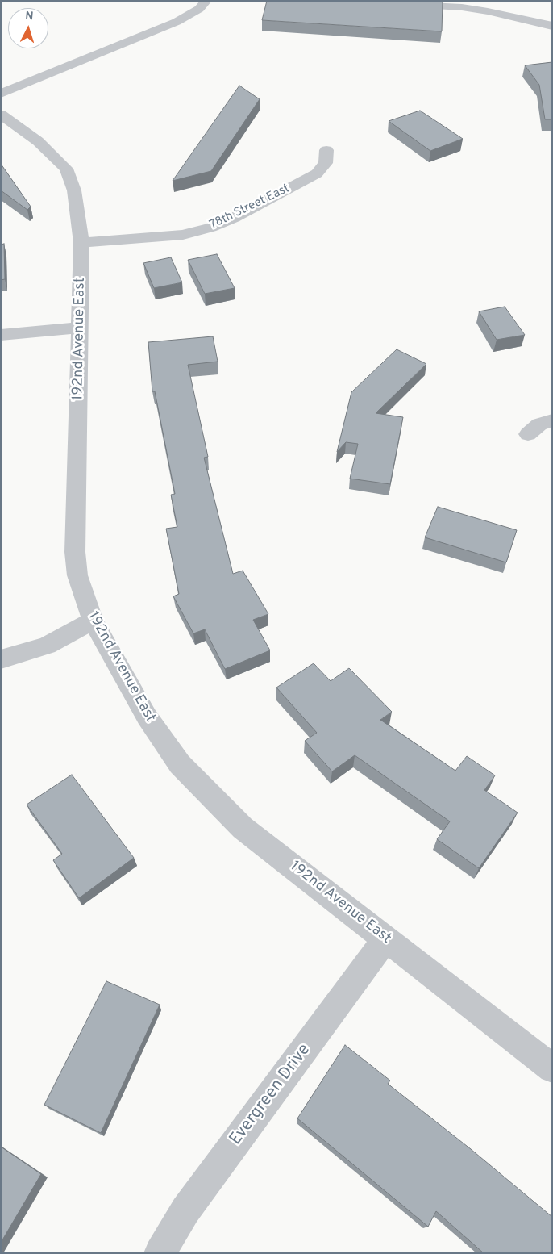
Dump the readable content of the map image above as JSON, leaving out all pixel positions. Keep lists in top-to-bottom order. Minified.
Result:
{"streets":{"street":["78th Street East","192nd Avenue East","Evergreen Drive"]},"crossings":[["78th Street East","192nd Avenue East"],["192nd Avenue East","Evergreen Drive"]],"north":"top"}
